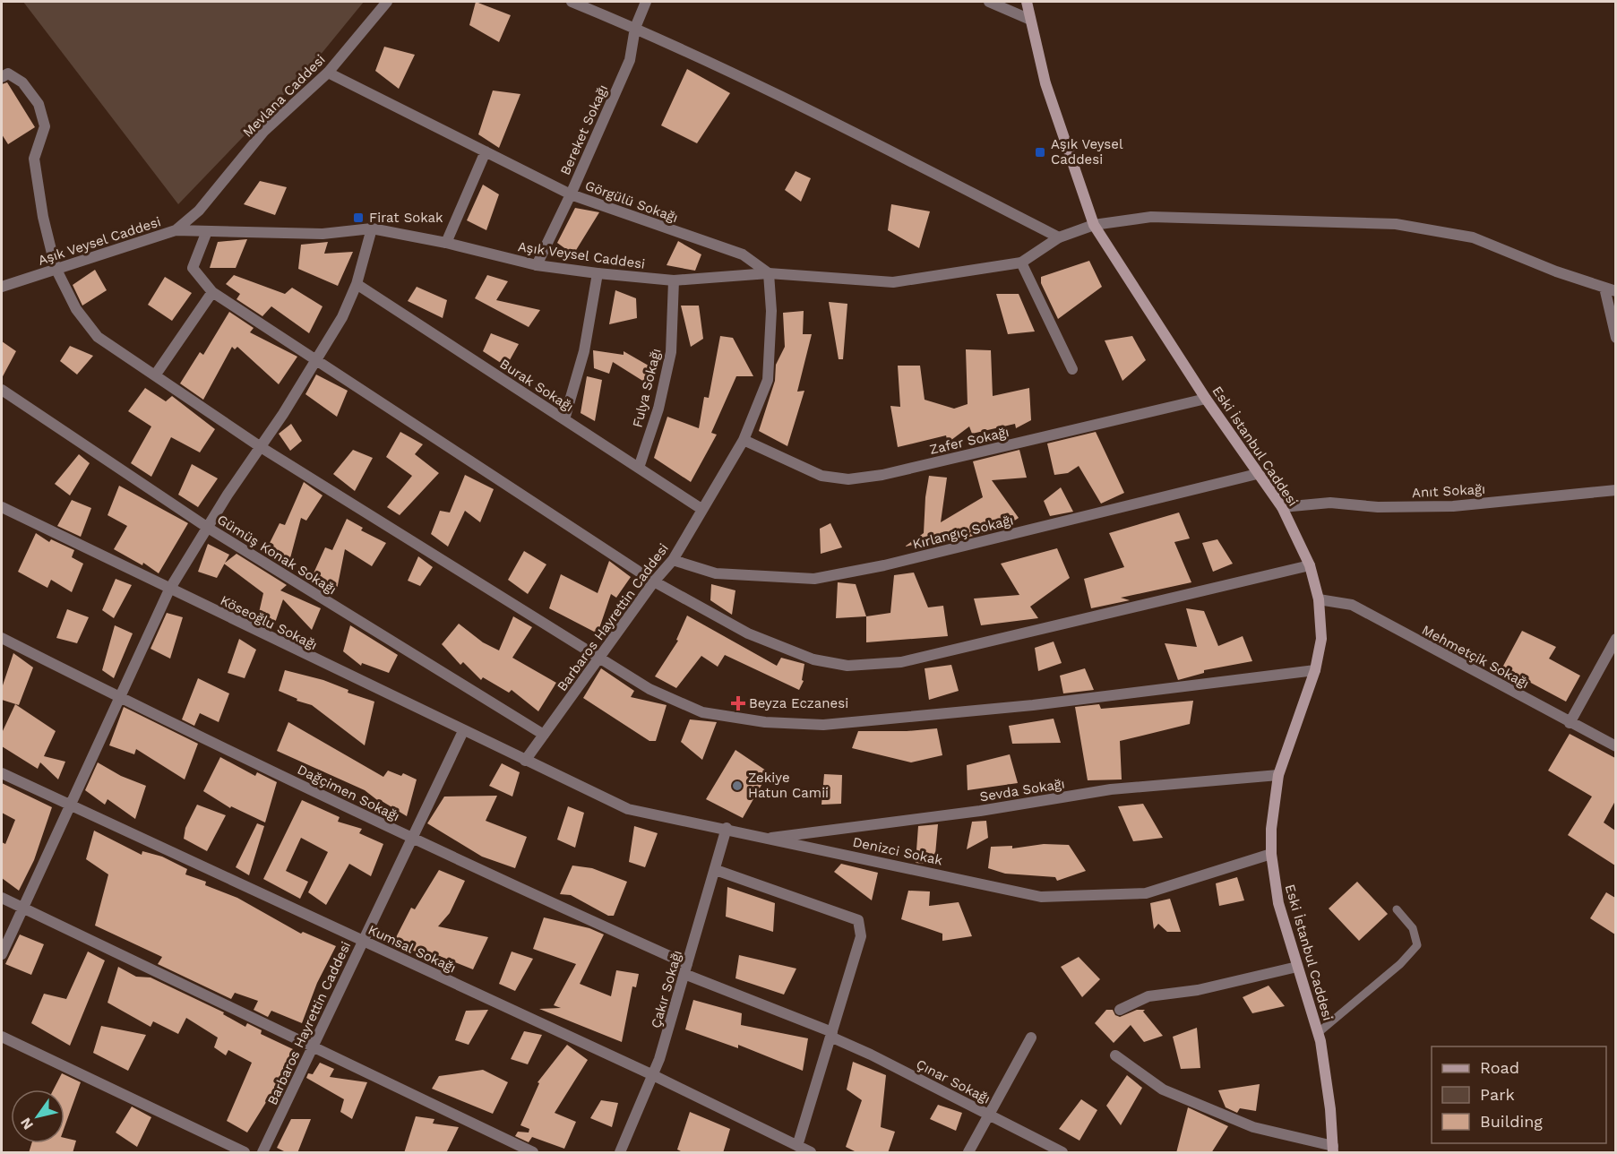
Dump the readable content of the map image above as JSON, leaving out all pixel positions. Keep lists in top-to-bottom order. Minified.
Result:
{"streets":{"main road":["Eski İstanbul Caddesi"],"street":["Mevlana Caddesi","Bereket Sokağı","Görgülü Sokağı","Aşık Veysel Caddesi","Burak Sokağı","Fulya Sokağı","Zafer Sokağı","Anıt Sokağı","Kırlangıç Sokağı","Gümüş Konak Sokağı","Barbaros Hayrettin Caddesi","Köseoğlu Sokağı","Mehmetçik Sokağı","Sevda Sokağı","Dağçimen Sokağı","Denizci Sokak","Kumsal Sokağı","Çakır Sokağı","Çınar Sokağı"]},"crossings":[["Mevlana Caddesi","Görgülü Sokağı"],["Mevlana Caddesi","Aşık Veysel Caddesi"],["Bereket Sokağı","Görgülü Sokağı"],["Bereket Sokağı","Aşık Veysel Caddesi"],["Görgülü Sokağı","Aşık Veysel Caddesi"],["Görgülü Sokağı","Barbaros Hayrettin Caddesi"],["Aşık Veysel Caddesi","Fulya Sokağı"],["Aşık Veysel Caddesi","Eski İstanbul Caddesi"],["Aşık Veysel Caddesi","Barbaros Hayrettin Caddesi"],["Burak Sokağı","Fulya Sokağı"],["Burak Sokağı","Barbaros Hayrettin Caddesi"],["Zafer Sokağı","Eski İstanbul Caddesi"],["Zafer Sokağı","Barbaros Hayrettin Caddesi"],["Eski İstanbul Caddesi","Anıt Sokağı"],["Eski İstanbul Caddesi","Kırlangıç Sokağı"],["Eski İstanbul Caddesi","Mehmetçik Sokağı"],["Eski İstanbul Caddesi","Sevda Sokağı"],["Eski İstanbul Caddesi","Denizci Sokak"],["Kırlangıç Sokağı","Barbaros Hayrettin Caddesi"],["Gümüş Konak Sokağı","Barbaros Hayrettin Caddesi"],["Barbaros Hayrettin Caddesi","Köseoğlu Sokağı"],["Barbaros Hayrettin Caddesi","Dağçimen Sokağı"],["Barbaros Hayrettin Caddesi","Denizci Sokak"],["Barbaros Hayrettin Caddesi","Kumsal Sokağı"],["Köseoğlu Sokağı","Denizci Sokak"],["Sevda Sokağı","Denizci Sokak"],["Dağçimen Sokağı","Çakır Sokağı"],["Dağçimen Sokağı","Çınar Sokağı"],["Denizci Sokak","Çakır Sokağı"],["Kumsal Sokağı","Çakır Sokağı"],["Çakır Sokağı","Çınar Sokağı"]],"places":{"transit":["Aşık Veysel Caddesi","Firat Sokak"],"health":["Beyza Eczanesi"],"other":["Zekiye Hatun Camii"]},"legend":["Road","Park","Building"],"north":"bottom left"}
